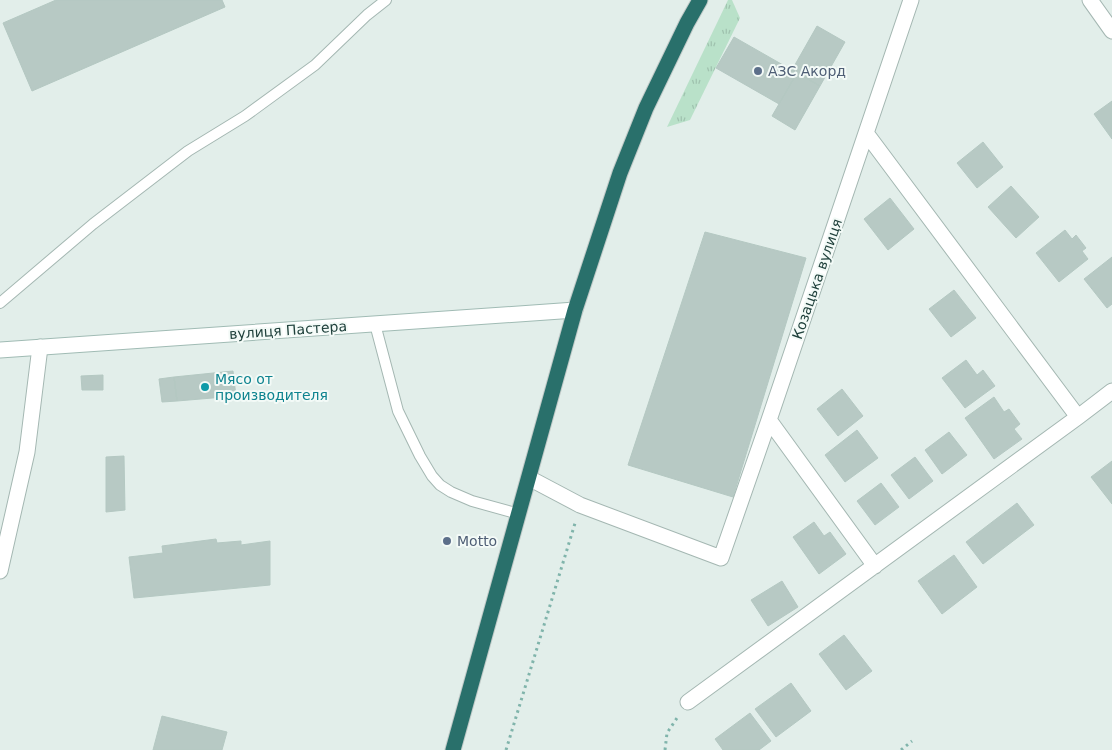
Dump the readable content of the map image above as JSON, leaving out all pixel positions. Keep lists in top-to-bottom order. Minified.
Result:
{"streets":{"street":["Козацька вулиця","вулиця Пастера"]},"places":["АЗС Акорд","Мясо от производителя","Motto"]}
